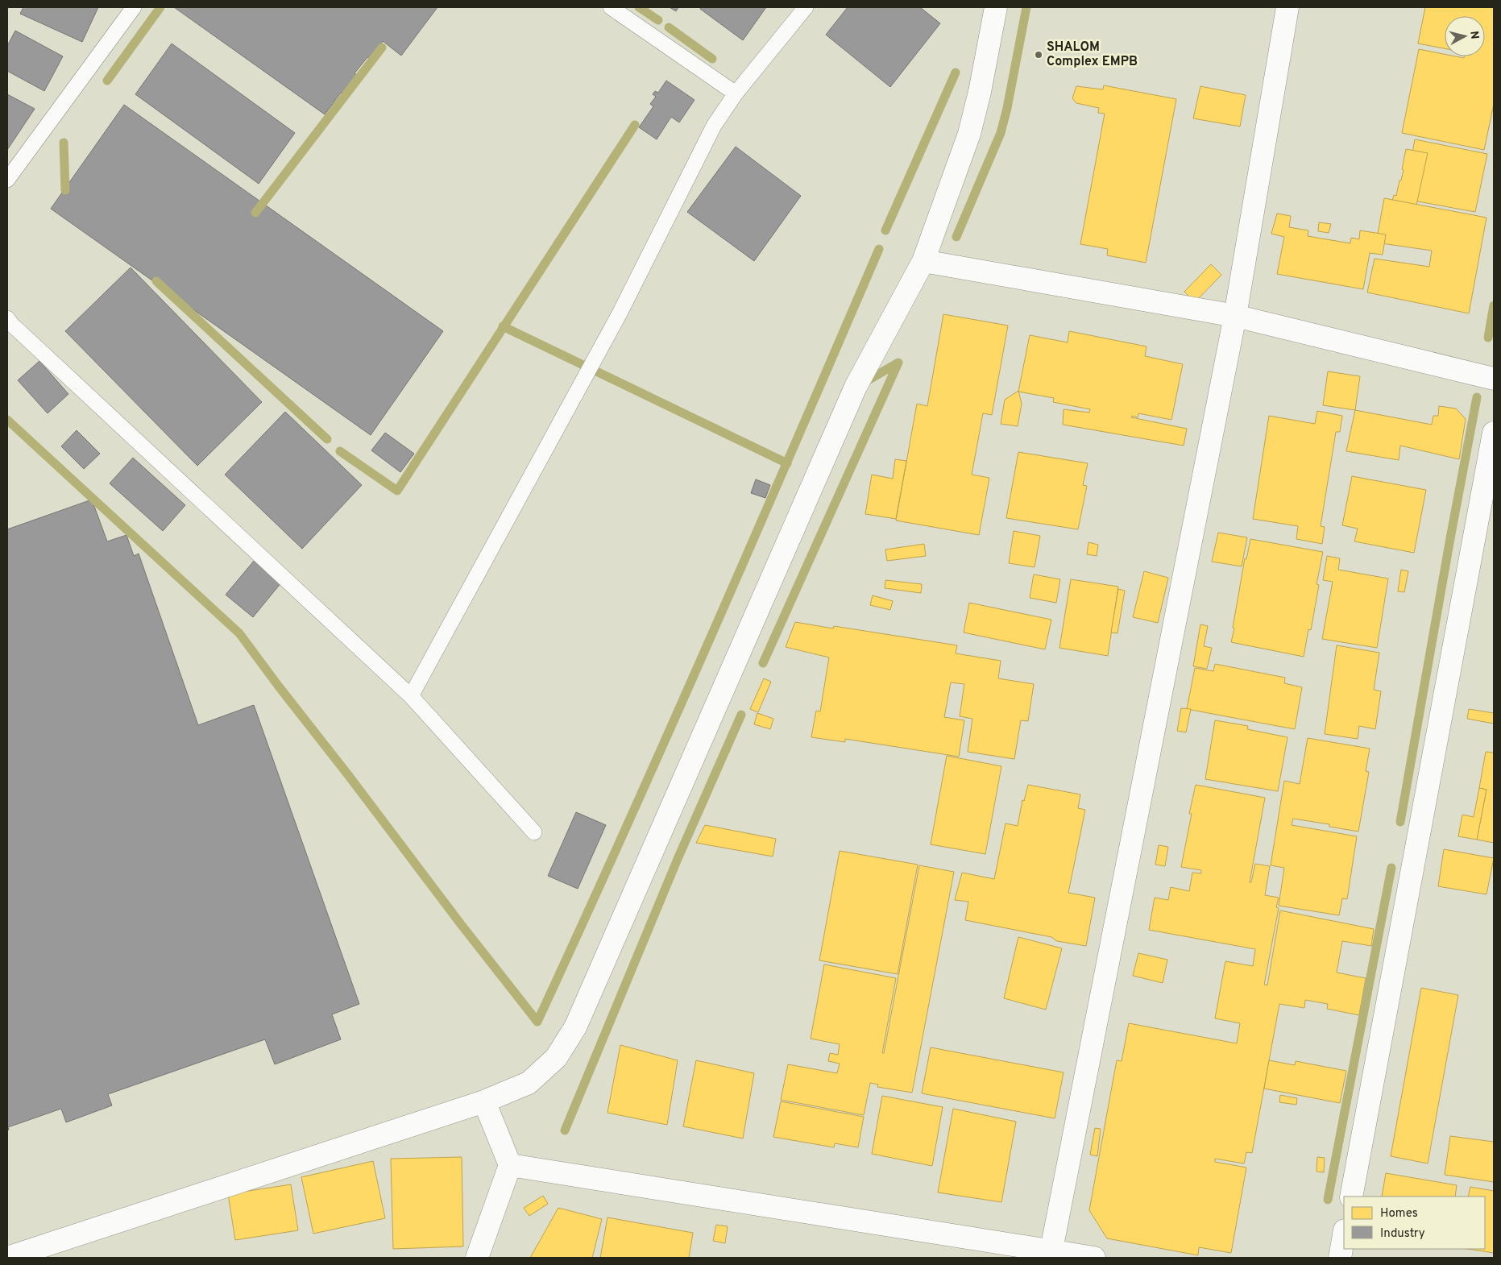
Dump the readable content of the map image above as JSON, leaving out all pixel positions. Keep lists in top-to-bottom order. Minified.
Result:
{"places":["SHALOM Complex EMPB"],"legend":["Homes","Industry"],"north":"right"}
